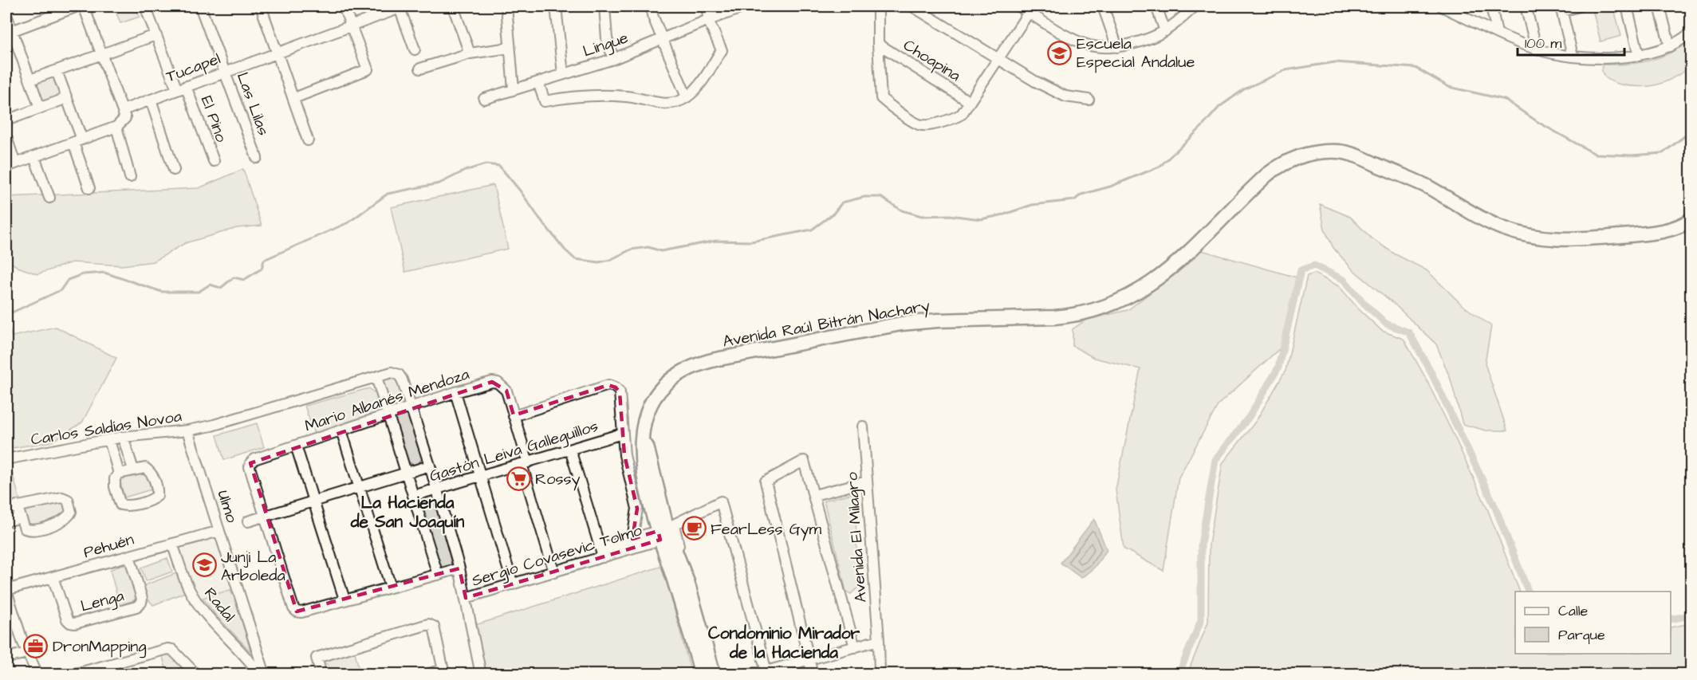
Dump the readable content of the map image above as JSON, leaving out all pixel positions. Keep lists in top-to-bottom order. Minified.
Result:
{"streets":{"main road":["Avenida Raúl Bitrán Nachary"],"street":["Lingue","Choapina","Tucapel","Las Lilas","El Pino","Mario Albanés Mendoza","Carlos Saldías Novoa","Gastón Leiva Galleguillos","Ulmo","Avenida El Milagro","Pehuén","Sergio Covasevic Tolmo","Lenga","Radal"]},"crossings":[["Tucapel","Las Lilas"],["Tucapel","El Pino"],["Avenida Raúl Bitrán Nachary","Sergio Covasevic Tolmo"],["Mario Albanés Mendoza","Carlos Saldías Novoa"],["Mario Albanés Mendoza","Gastón Leiva Galleguillos"],["Mario Albanés Mendoza","Sergio Covasevic Tolmo"],["Carlos Saldías Novoa","Ulmo"],["Gastón Leiva Galleguillos","Sergio Covasevic Tolmo"],["Ulmo","Pehuén"],["Pehuén","Lenga"],["Pehuén","Radal"]],"districts":["La Hacienda de San Joaquín","Condominio Mirador de la Hacienda"],"places":{"school or university":["Escuela Especial Andalue","Junji La Arboleda"],"supermarket":["Rossy"],"cafe":["FearLess Gym"],"office":["DronMapping"]},"legend":["Calle","Parque"],"scale_bar":"100 m"}
